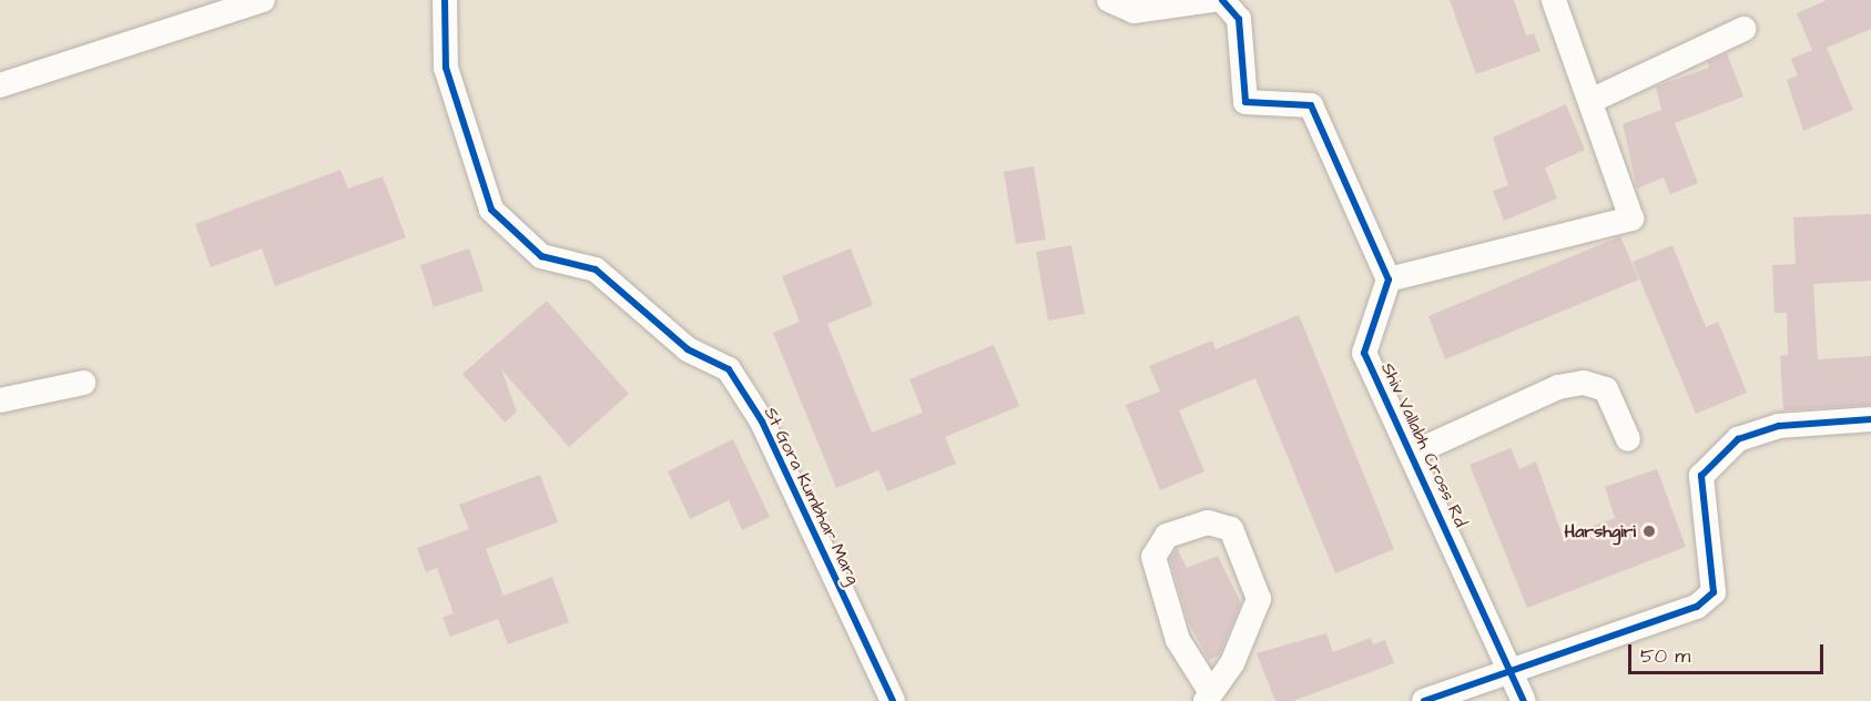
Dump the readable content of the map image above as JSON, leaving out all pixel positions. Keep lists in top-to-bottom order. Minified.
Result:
{"streets":{"street":["Shiv Vallabh Cross Rd","St Gora Kumbhar Marg"]},"places":["Harshgiri"],"scale_bar":"50 m"}
